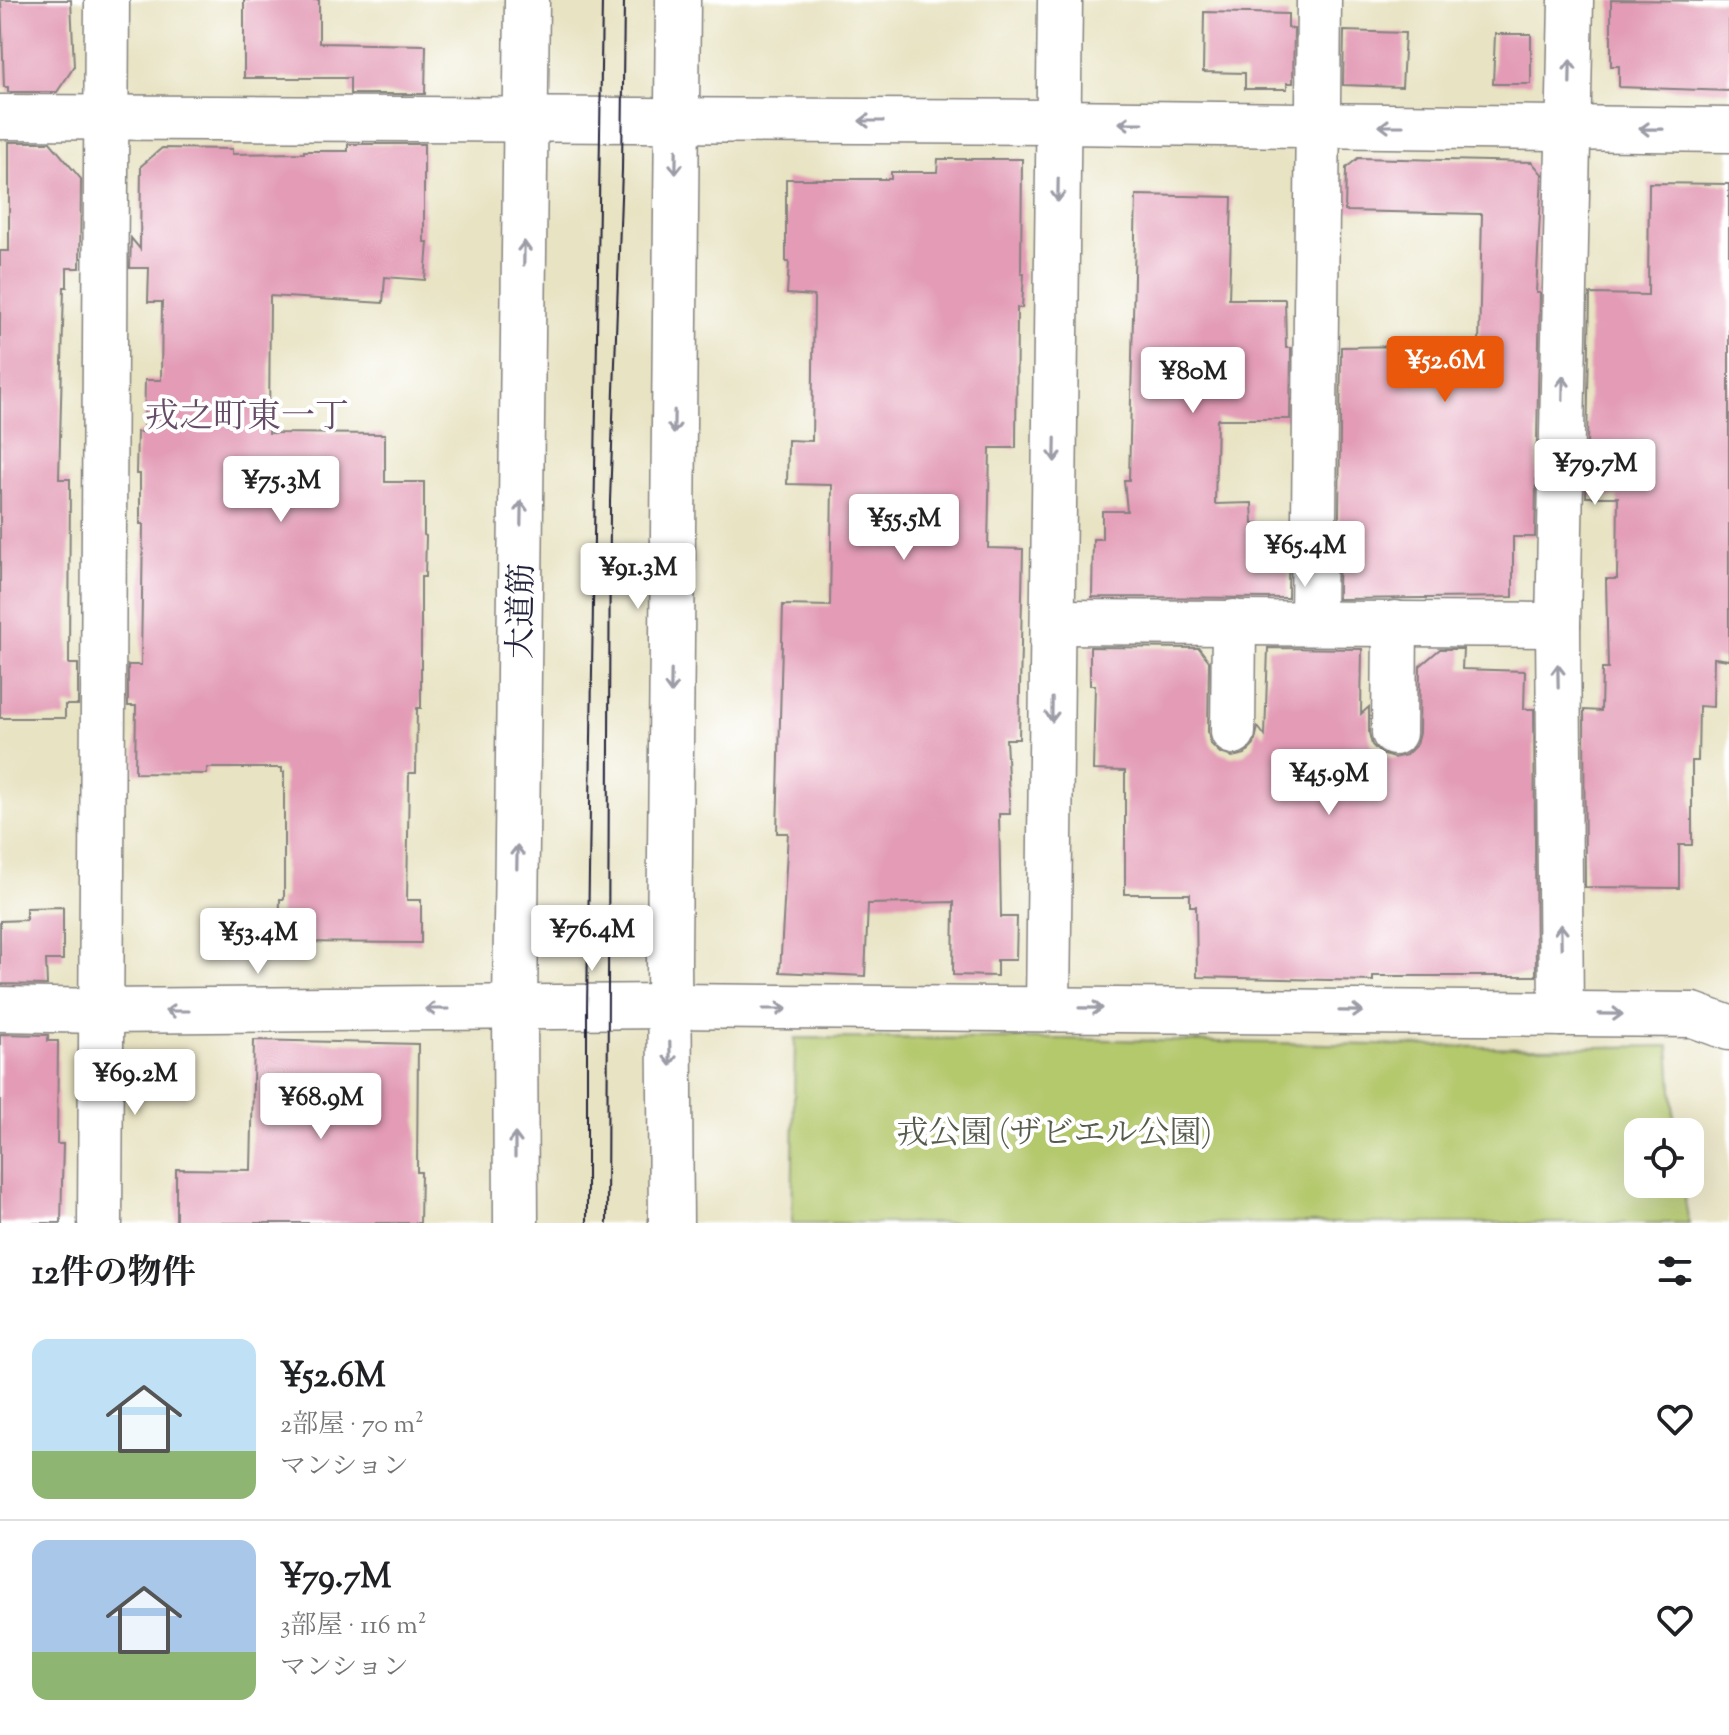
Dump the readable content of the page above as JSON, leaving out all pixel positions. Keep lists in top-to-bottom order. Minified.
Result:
{"streets":{"street":["大道筋"]},"districts":["戎之町東一丁"],"parks":["戎公園 (ザビエル公園)"],"page":{"price":["¥52.6M","¥80M","¥79.7M","¥75.3M","¥55.5M","¥65.4M","¥91.3M","¥45.9M","¥76.4M","¥53.4M","¥69.2M","¥68.9M"],"heading":"12件の物件","list":[{"name":"¥52.6M","note":"2部屋 · 70 m² · マンション"},{"name":"¥79.7M","note":"3部屋 · 116 m² · マンション"}]}}
